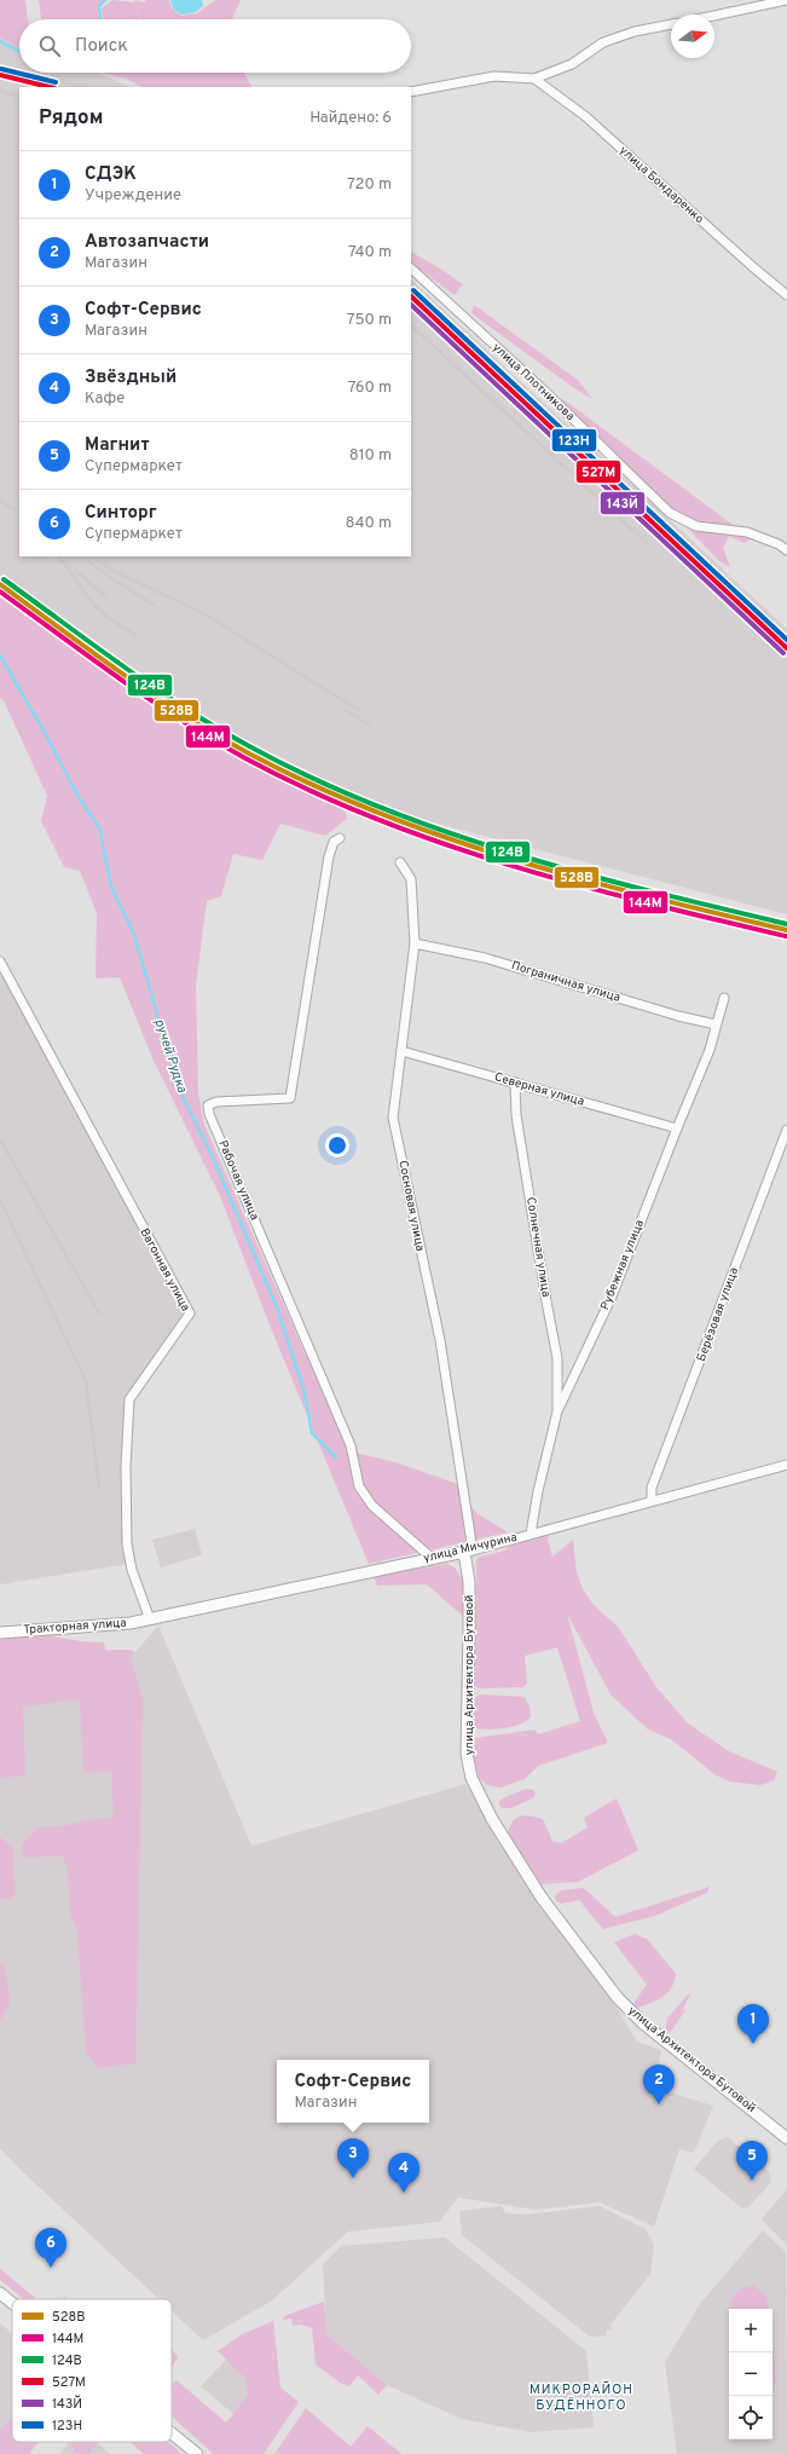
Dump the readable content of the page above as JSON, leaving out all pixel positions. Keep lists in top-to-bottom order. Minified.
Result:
{"streets":{"main road":["улица Мичурина","Тракторная улица","улица Архитектора Бутовой"],"street":["улица Бондаренко","улица Плотникова","Пограничная улица","Северная улица","Рабочая улица","Сосновая улица","Солнечная улица","Рубежная улица","Вагонная улица","Берёзовая улица"]},"crossings":[["Пограничная улица","Сосновая улица"],["Пограничная улица","Рубежная улица"],["Северная улица","Сосновая улица"],["Северная улица","Солнечная улица"],["Северная улица","Рубежная улица"],["Рабочая улица","улица Мичурина"],["Сосновая улица","улица Мичурина"],["Сосновая улица","улица Архитектора Бутовой"],["Солнечная улица","Рубежная улица"],["Рубежная улица","улица Мичурина"],["Вагонная улица","улица Мичурина"],["Вагонная улица","Тракторная улица"],["Берёзовая улица","улица Мичурина"],["улица Мичурина","Тракторная улица"],["улица Мичурина","улица Архитектора Бутовой"]],"districts":["МИКРОРАЙОН БУДЁННОГО"],"water":["ручей Рудка"],"lines":["transit line 123Н","transit line 527М","transit line 143Й","transit line 124В","transit line 528В","transit line 144М"],"legend":["528В","144М","124В","527М","143Й","123Н"],"north":"right","page":{"search":"Поиск","heading":["Рядом","Найдено: 6"],"list":[{"mark":"1","name":"СДЭК","note":"Учреждение","value":"720 m"},{"mark":"2","name":"Автозапчасти","note":"Магазин","value":"740 m"},{"mark":"3","name":"Софт-Сервис","note":"Магазин","value":"750 m"},{"mark":"4","name":"Звёздный","note":"Кафе","value":"760 m"},{"mark":"5","name":"Магнит","note":"Супермаркет","value":"810 m"},{"mark":"6","name":"Синторг","note":"Супермаркет","value":"840 m"}],"pins":["1","2","3","5","4","6"],"popup":["Софт-Сервис","Магазин"],"map_buttons":["+","−"]}}
